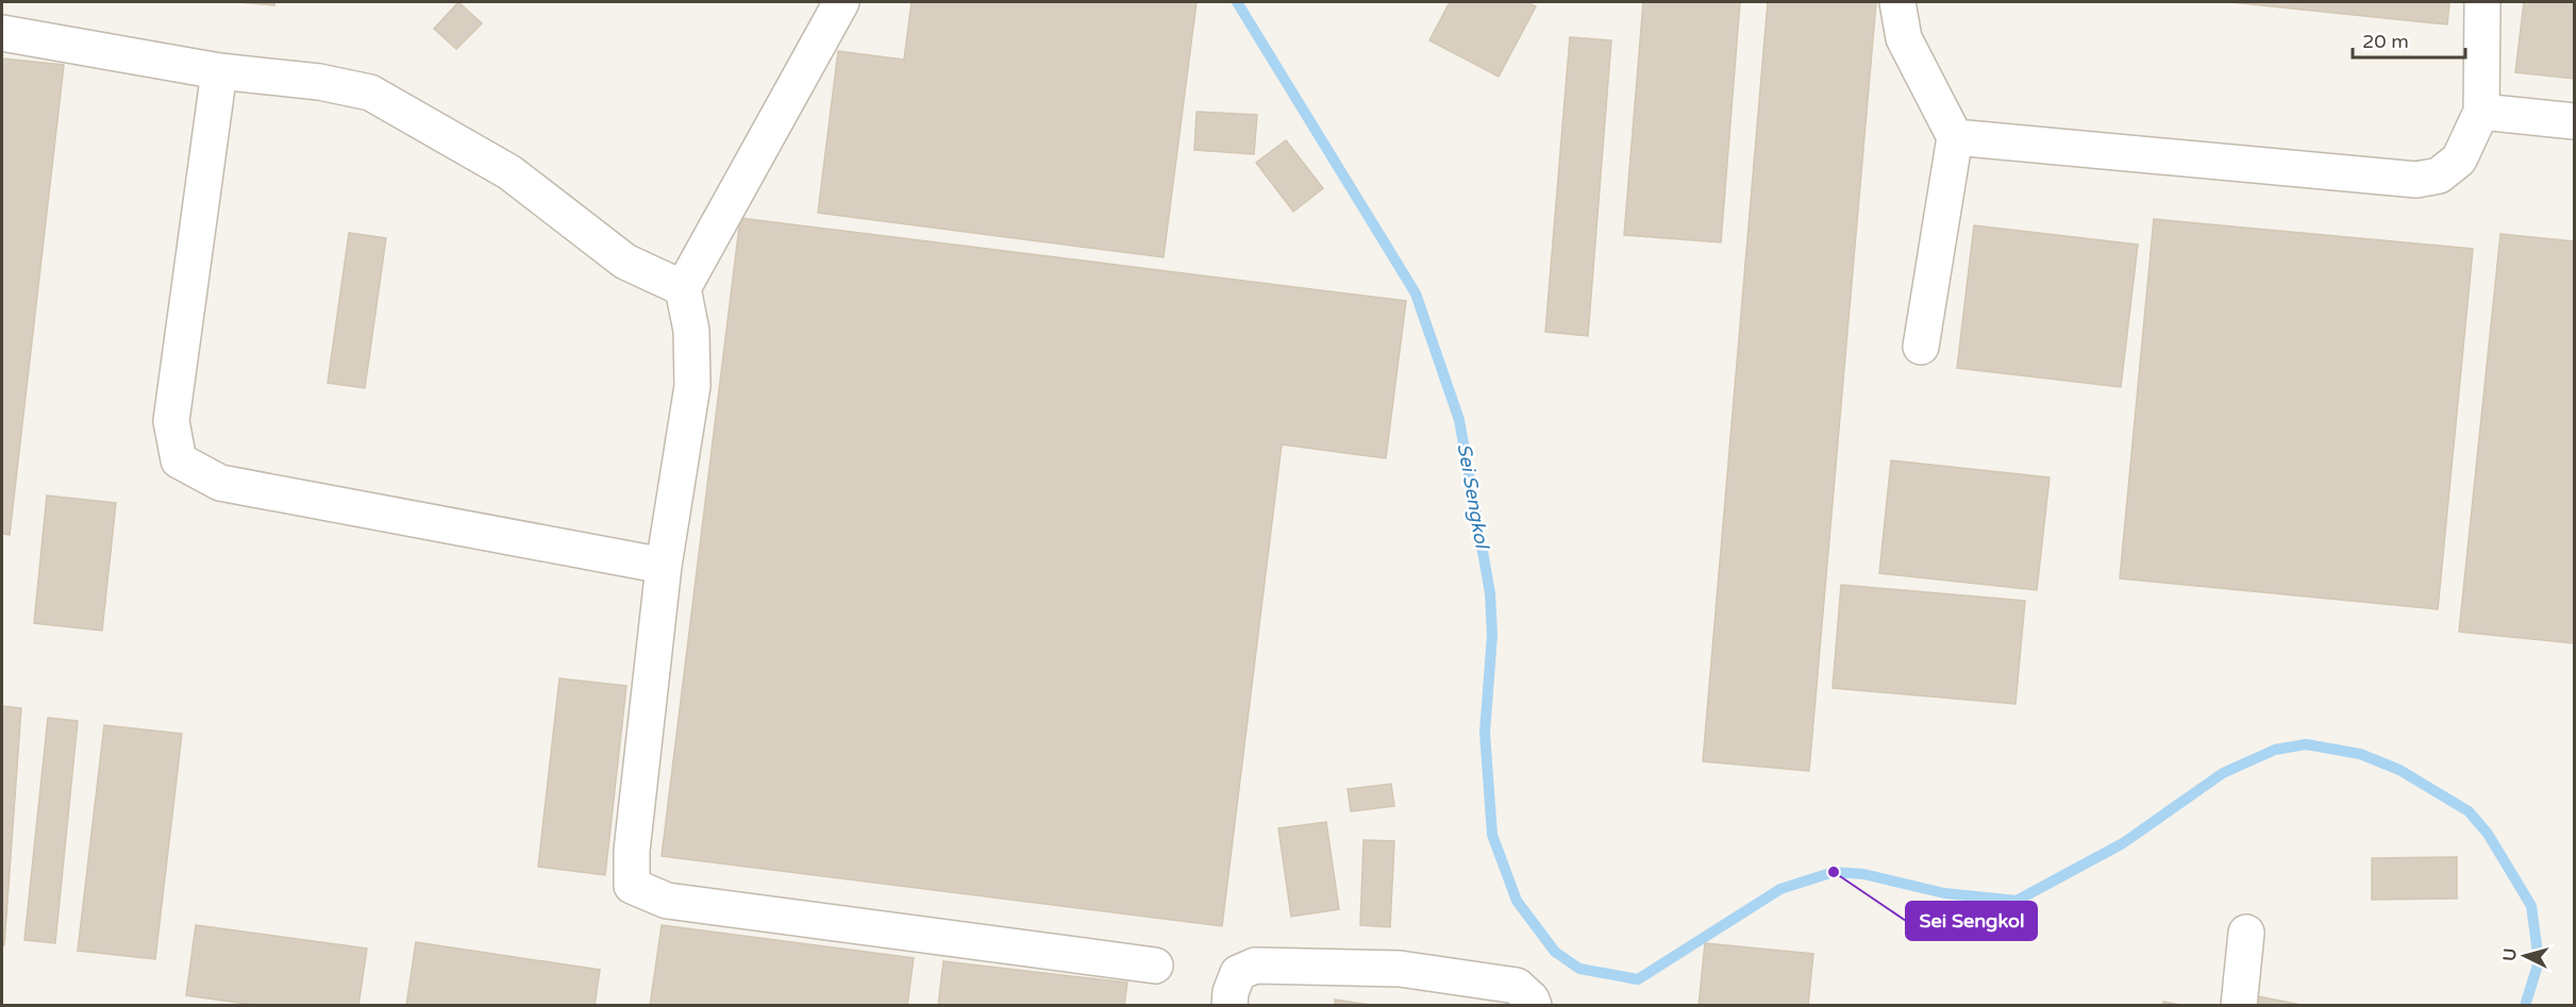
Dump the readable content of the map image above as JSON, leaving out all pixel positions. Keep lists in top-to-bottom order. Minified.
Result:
{"water":["Sei Sengkol"],"places":["Sei Sengkol"],"scale_bar":"20 m","north":"left"}
